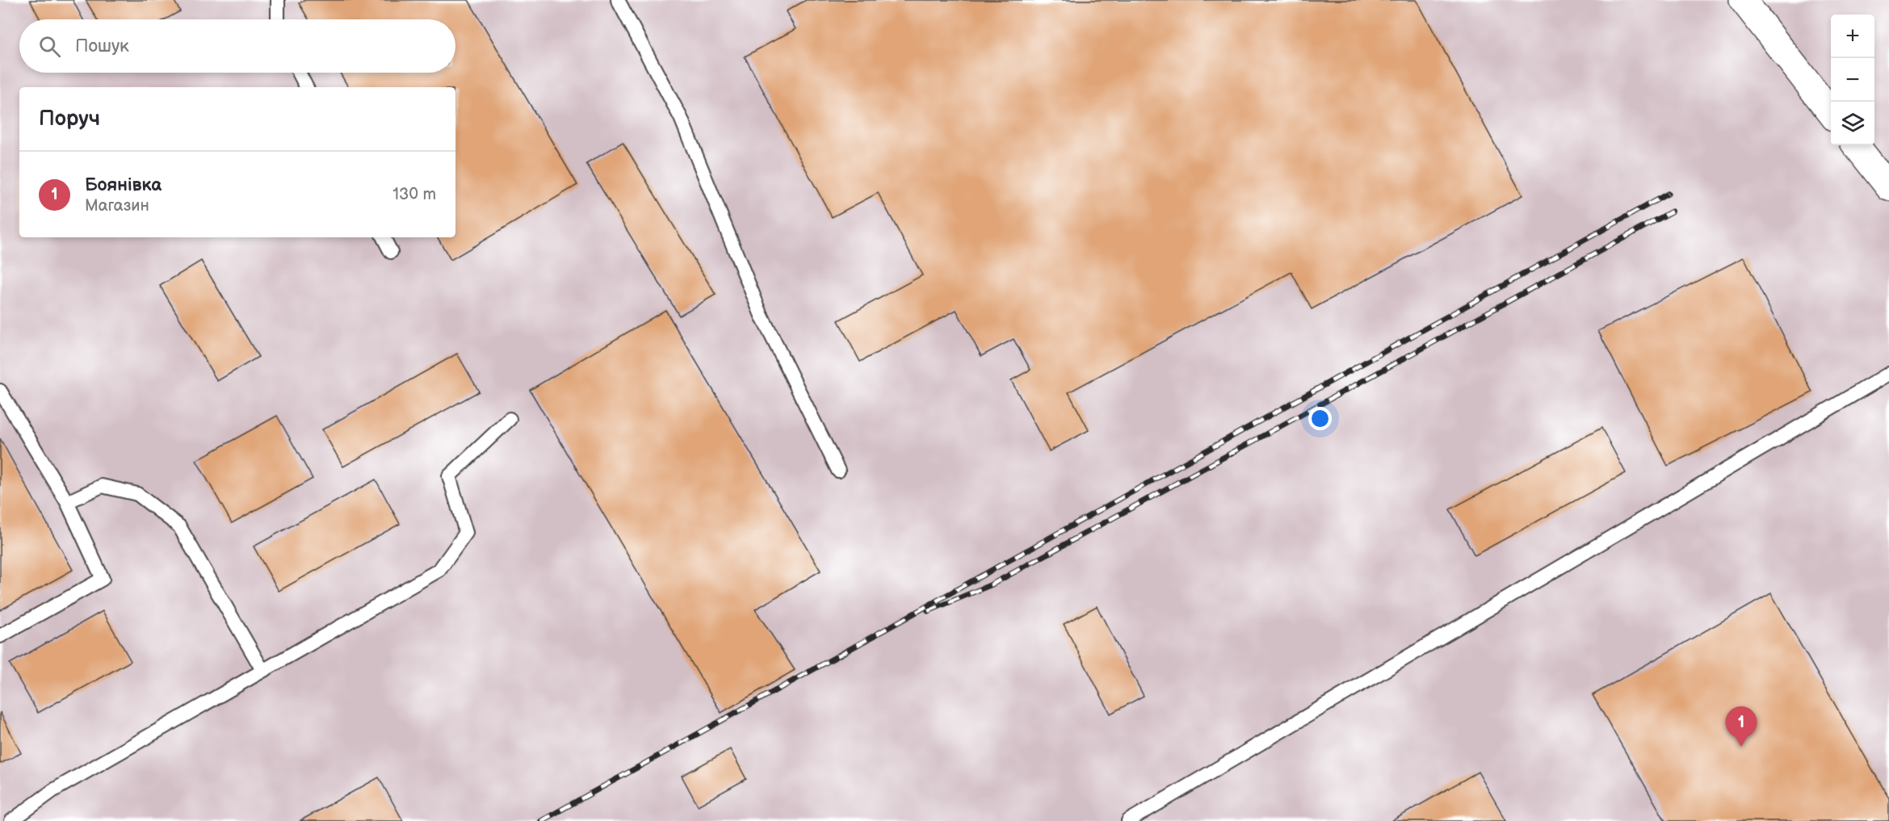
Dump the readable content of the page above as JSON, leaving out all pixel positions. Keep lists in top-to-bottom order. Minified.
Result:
{"page":{"map_buttons":["+","−"],"search":"Пошук","heading":"Поруч","list":[{"mark":"1","name":"Боянівка","note":"Магазин","value":"130 m"}],"pins":"1"}}
